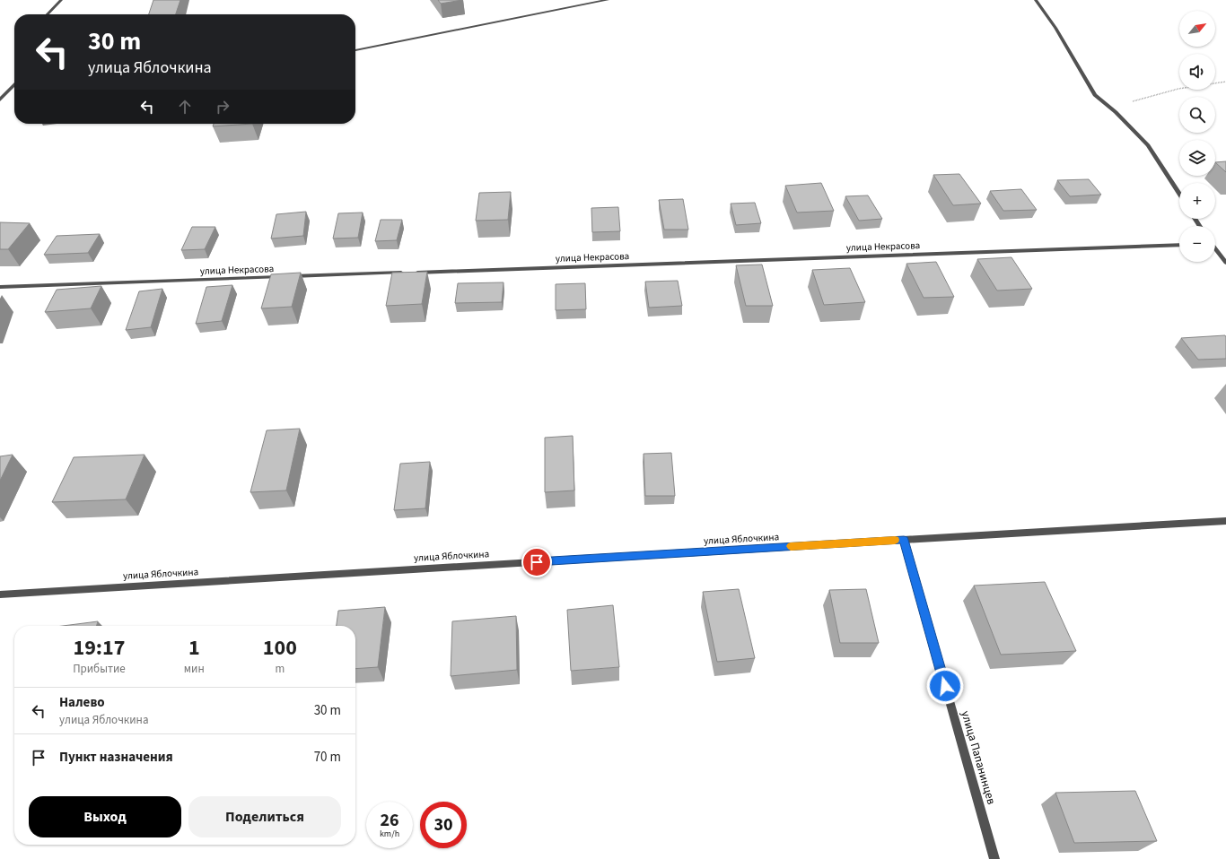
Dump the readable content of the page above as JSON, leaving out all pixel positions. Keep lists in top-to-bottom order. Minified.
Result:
{"streets":{"street":["улица Некрасова","улица Яблочкина","улица Папанинцев"]},"crossings":[["улица Яблочкина","улица Папанинцев"]],"north":"top right","page":{"map_buttons":["+","−"],"turn":["30 m","улица Яблочкина"],"eta":["19:17","Прибытие","1","мин","100","m"],"list":[{"name":"Налево","note":"улица Яблочкина","value":"30 m"},{"name":"Пункт назначения","value":"70 m"}],"buttons":["Выход","Поделиться"],"speed":"26 km/h","limit":"30"}}
